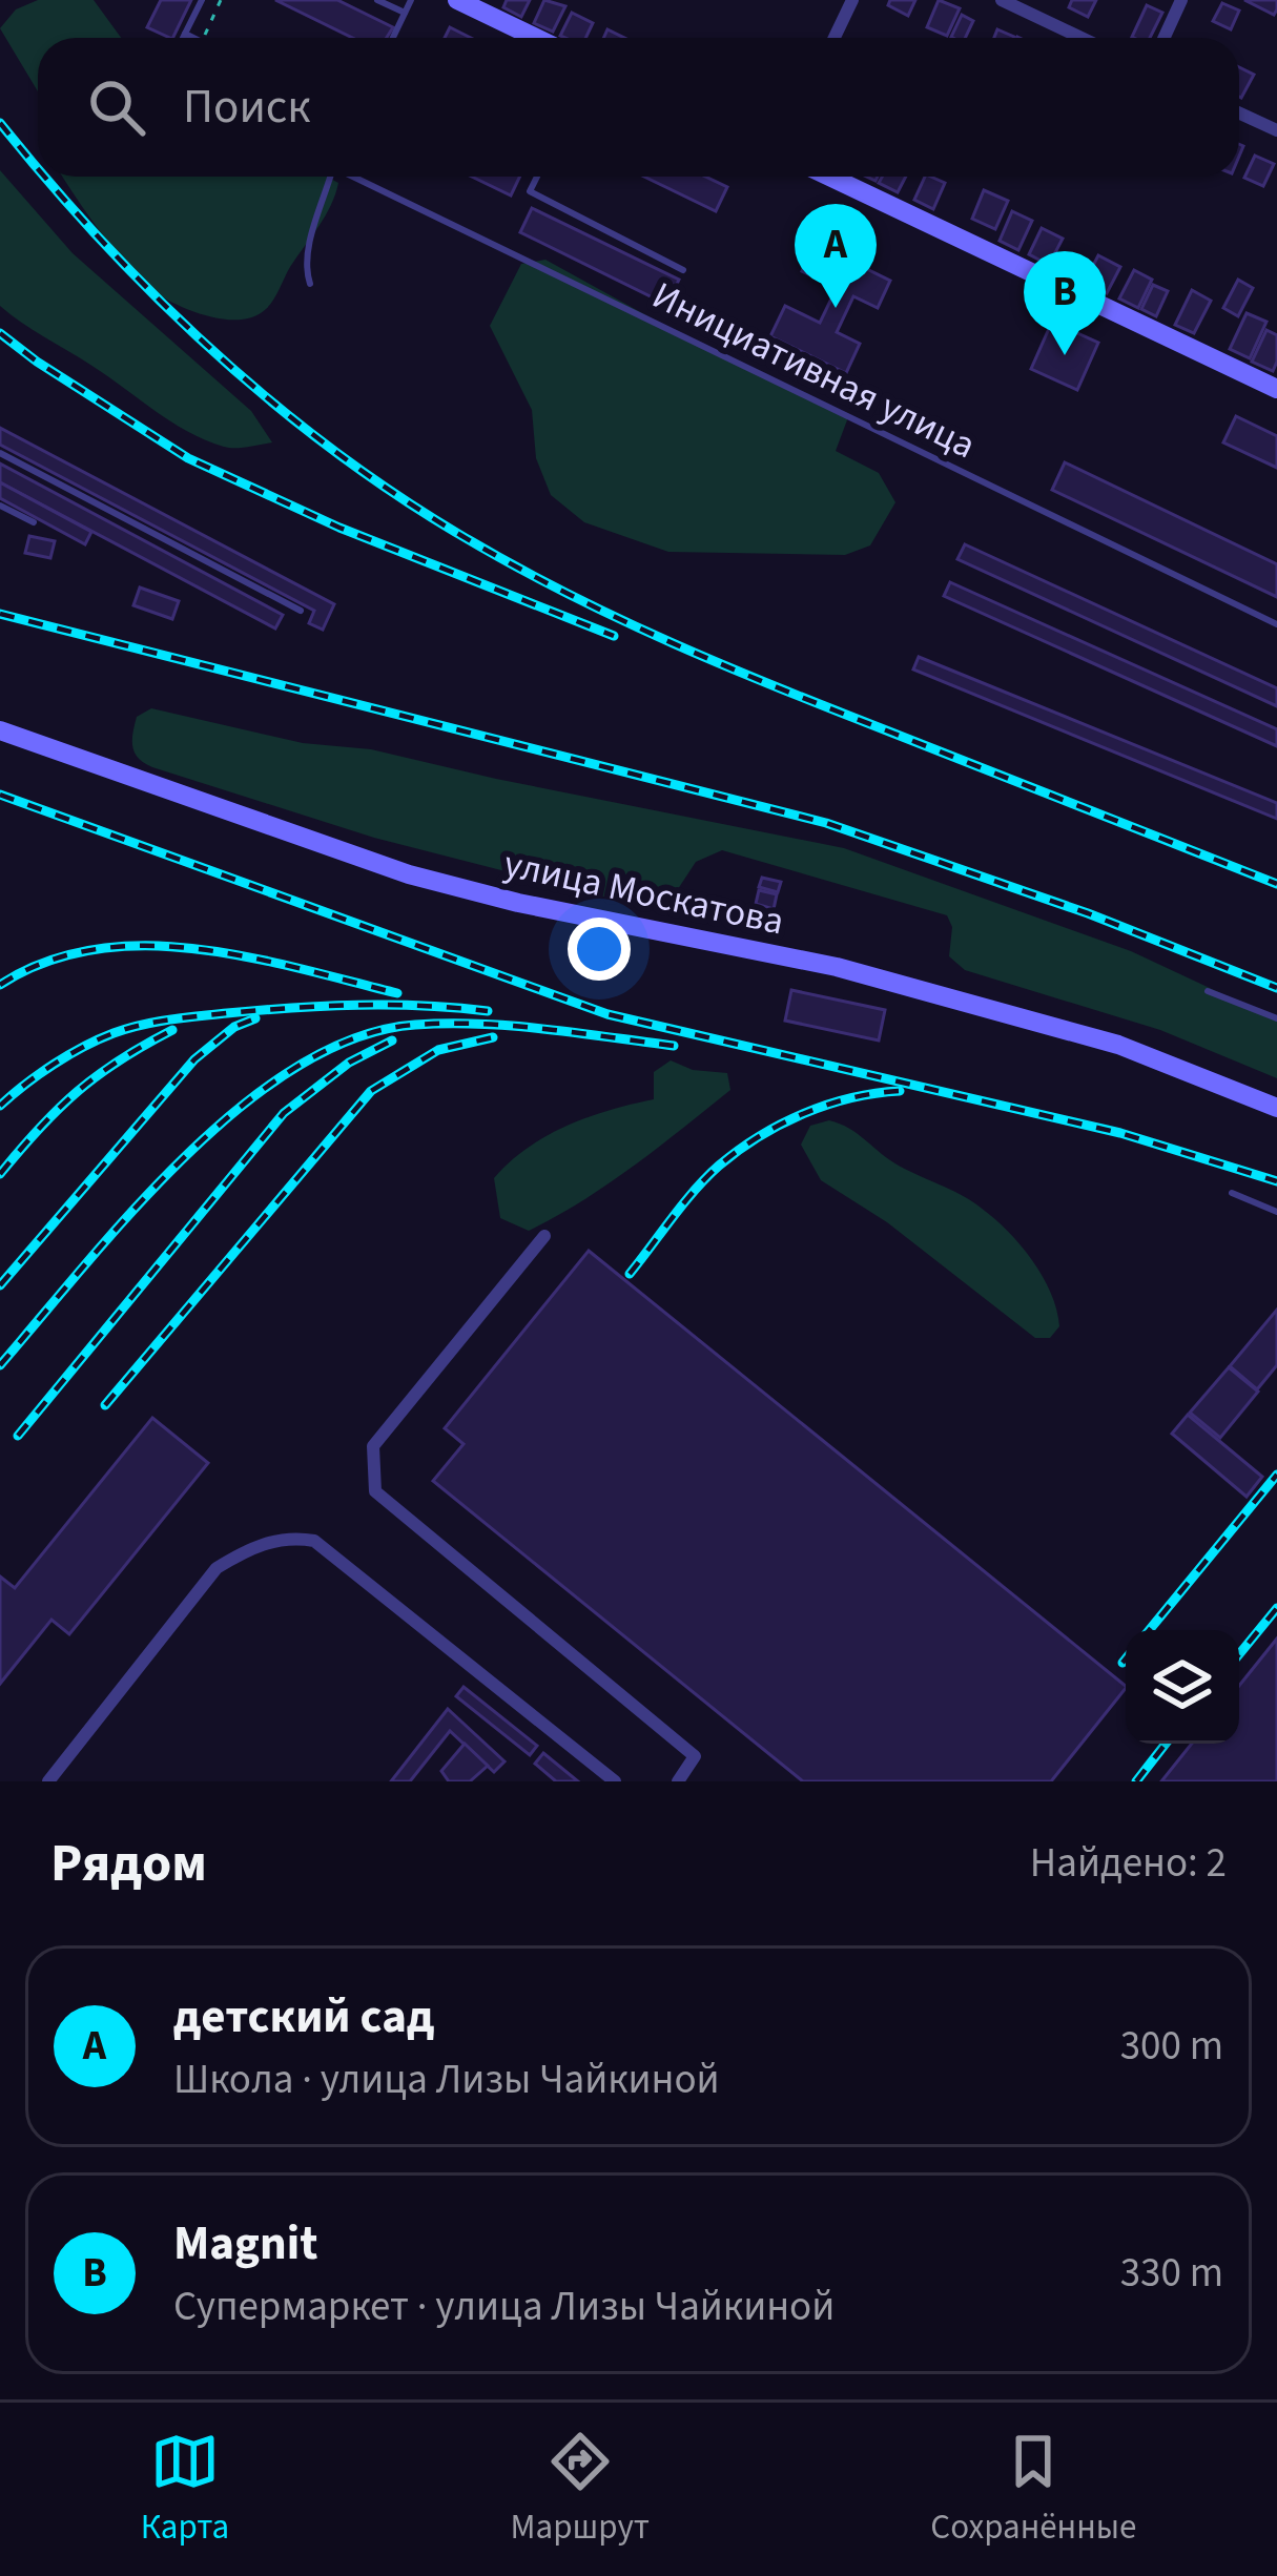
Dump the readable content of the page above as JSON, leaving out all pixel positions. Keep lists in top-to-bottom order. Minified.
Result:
{"streets":{"main road":["улица Москатова"],"lane":["Инициативная улица"]},"page":{"search":"Поиск","pins":["A","B"],"heading":["Рядом","Найдено: 2"],"list":[{"mark":"A","name":"детский сад","note":"Школа · улица Лизы Чайкиной","value":"300 m"},{"mark":"B","name":"Magnit","note":"Супермаркет · улица Лизы Чайкиной","value":"330 m"}],"nav":["Карта","Маршрут","Сохранённые"]}}
